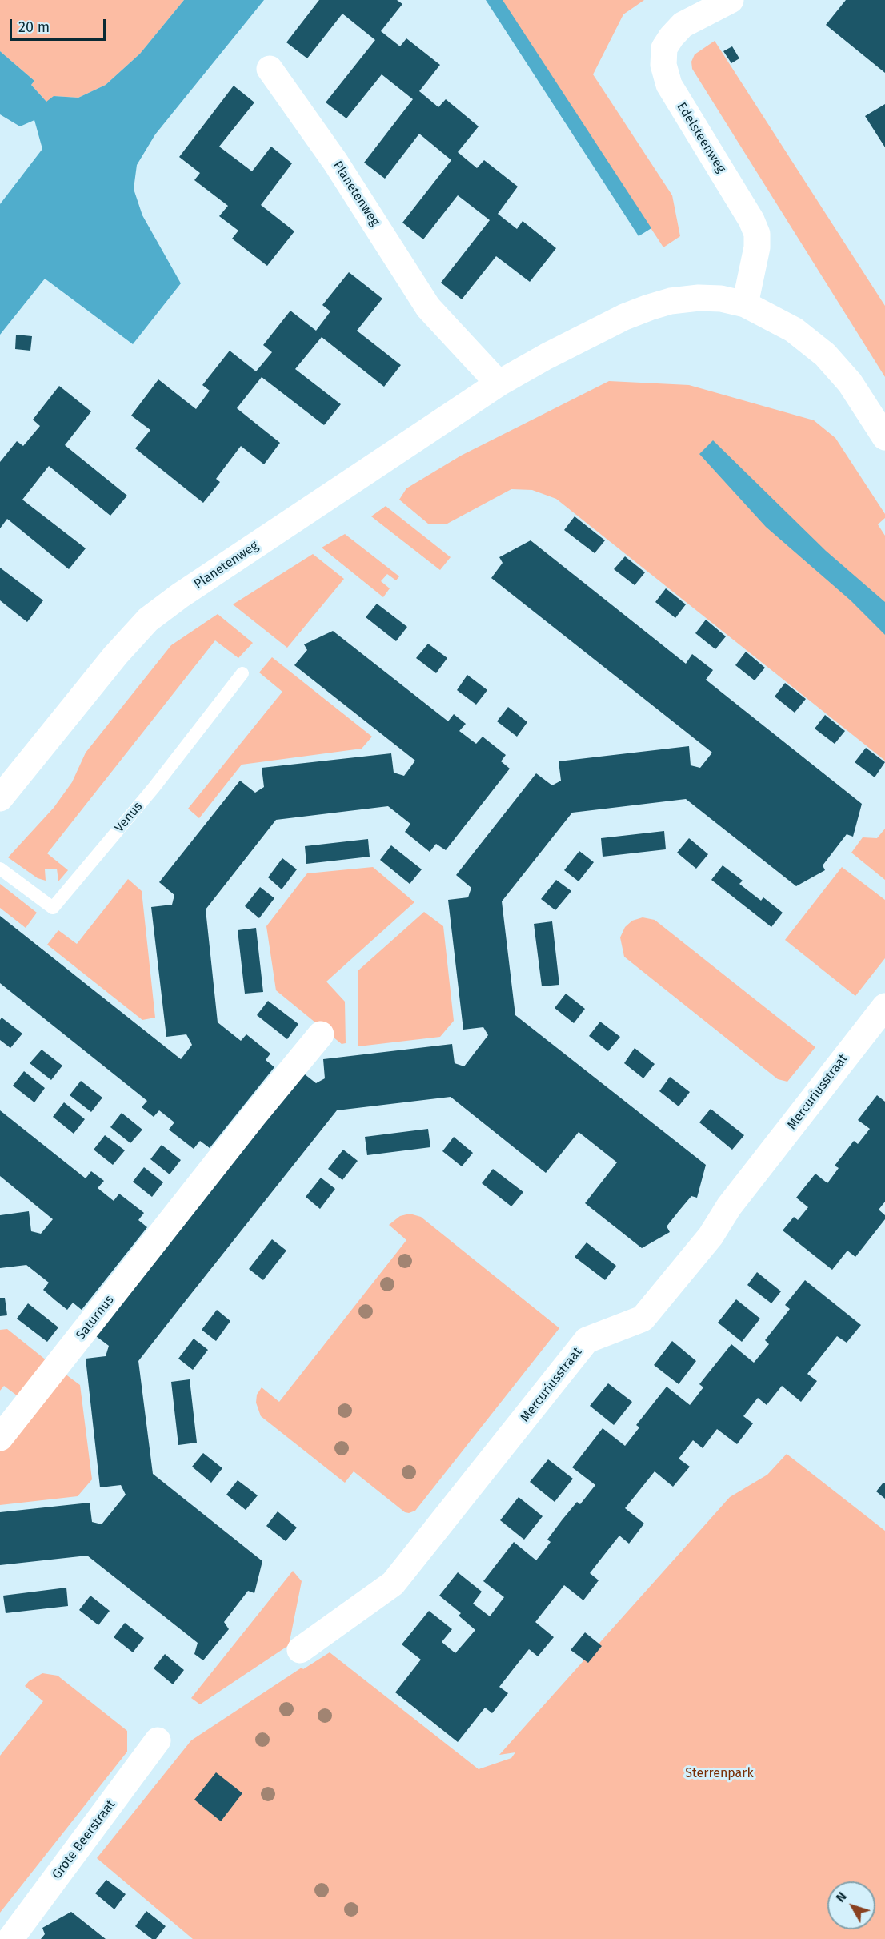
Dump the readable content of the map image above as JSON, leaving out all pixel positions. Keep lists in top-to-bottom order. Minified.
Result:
{"streets":{"street":["Edelsteenweg","Planetenweg","Mercuriusstraat","Saturnus","Grote Beerstraat"],"lane":["Venus"]},"crossings":[["Edelsteenweg","Planetenweg"]],"parks":["Sterrenpark"],"scale_bar":"20 m","north":"top left"}
